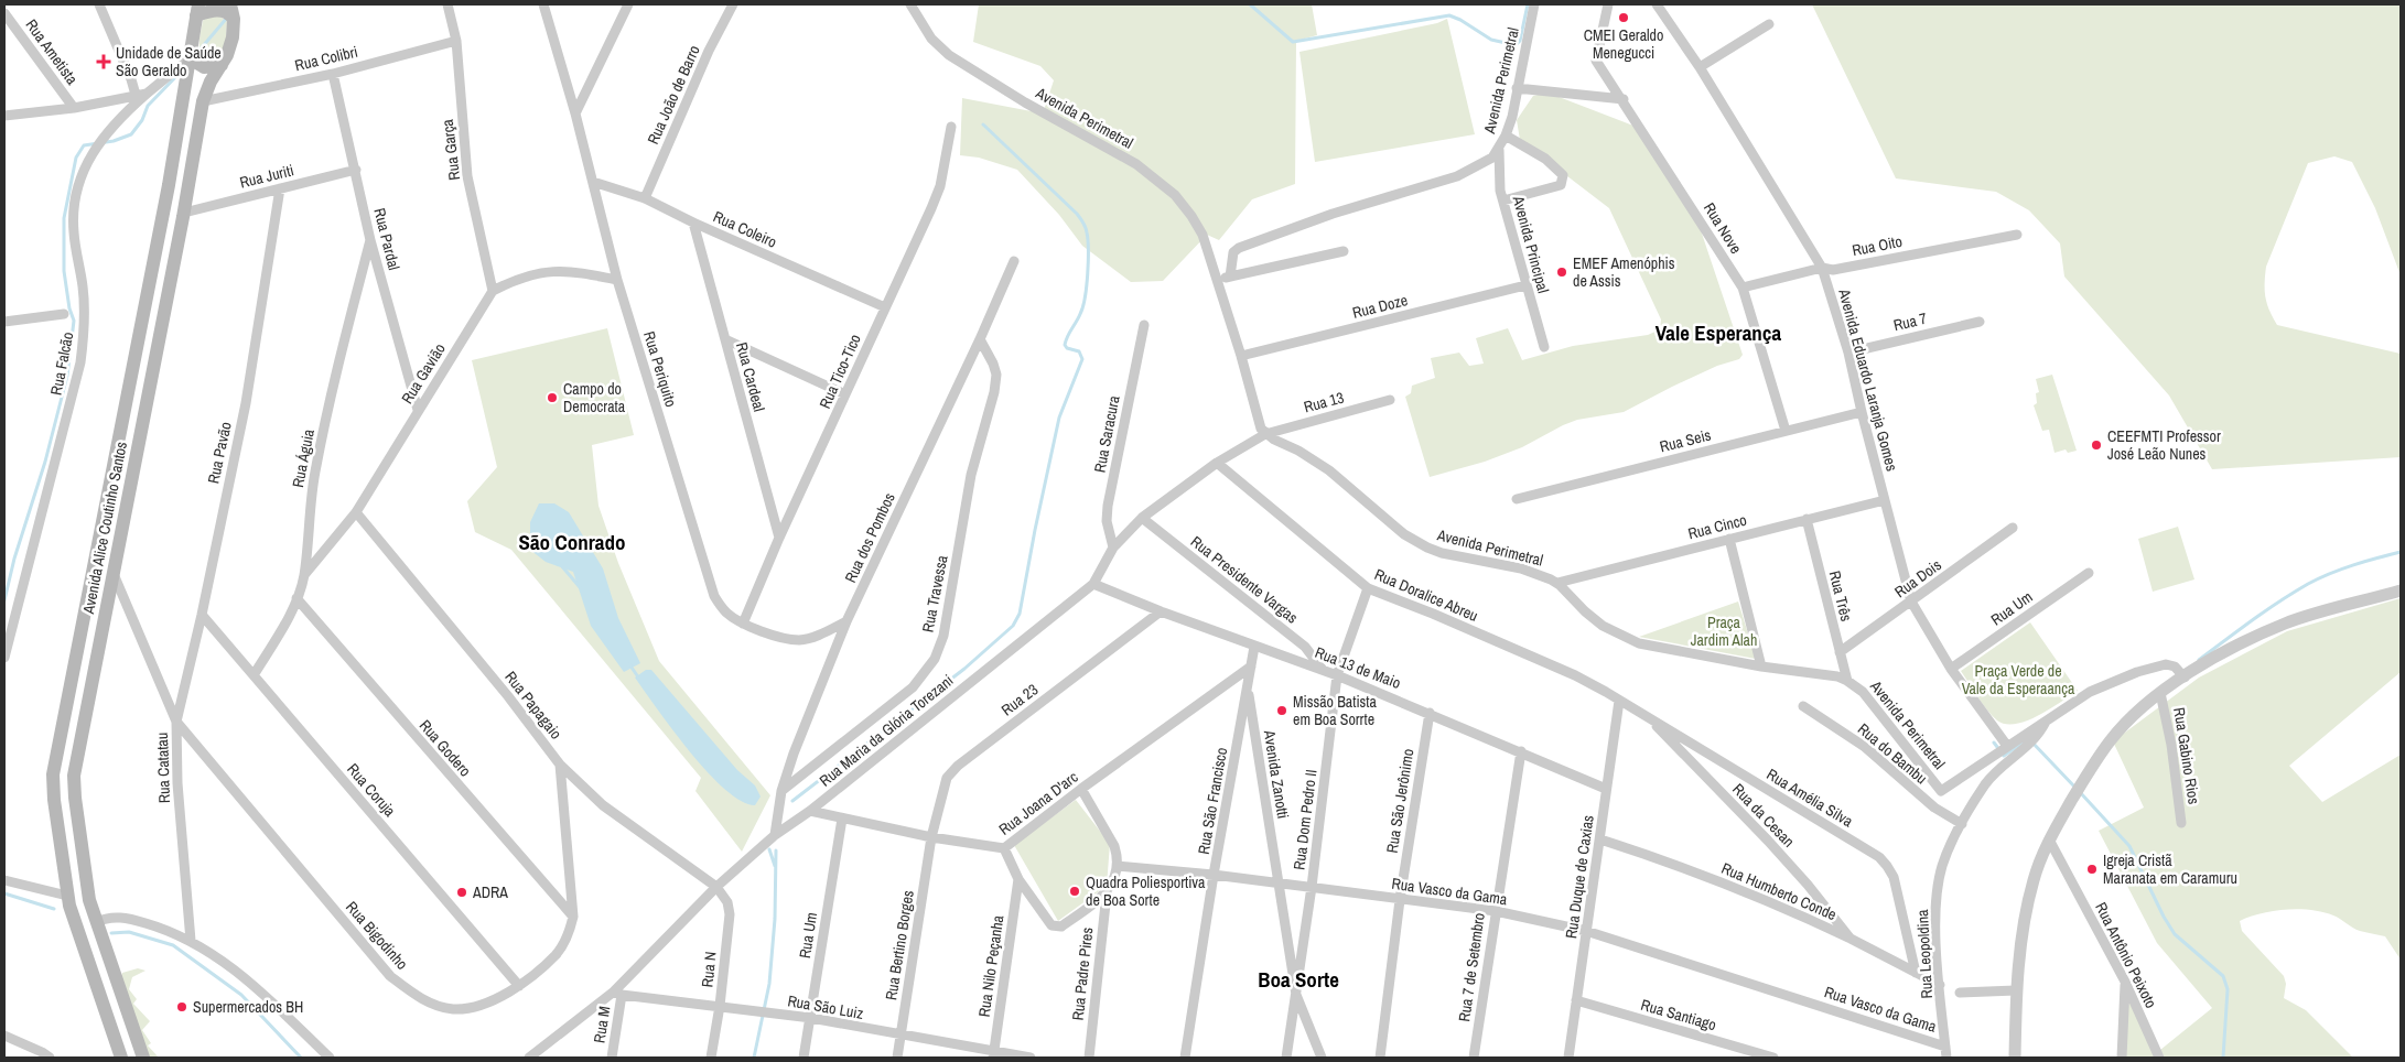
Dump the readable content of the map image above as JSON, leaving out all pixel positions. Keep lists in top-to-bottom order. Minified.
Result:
{"streets":{"main road":["Avenida Alice Coutinho Santos"],"street":["Rua Ametista","Rua Colibri","Avenida Perimetral","Rua João de Barro","Rua Garça","Rua Juriti","Rua Nove","Rua Coleiro","Rua Pardal","Avenida Principal","Rua Oito","Rua Doze","Rua 7","Rua Falcão","Rua Periquito","Rua Tico-Tico","Rua Gavião","Rua Cardeal","Avenida Eduardo Laranja Gomes","Rua 13","Rua Saracura","Rua Seis","Rua Pavão","Rua Águia","Rua Cinco","Rua dos Pombos","Rua Dois","Rua Presidente Vargas","Rua Travessa","Rua Doralice Abreu","Rua Três","Rua Um","Rua 13 de Maio","Rua 23","Rua Papagaio","Rua Maria da Glória Torezani","Rua Godero","Rua do Bambu","Rua Gabino Rios","Rua Catatau","Avenida Zanotti","Rua Coruja","Rua Amélia Silva","Rua São Francisco","Rua São Jerônimo","Rua Joana D'arc","Rua da Cesan","Rua Dom Pedro II","Rua Duque de Caxias","Rua Vasco da Gama","Rua Humberto Conde","Rua Bigodinho","Rua Bertino Borges","Rua Leopoldina","Rua Antônio Peixoto","Rua Nilo Peçanha","Rua 7 de Setembro","Rua N","Rua Padre Pires","Rua São Luiz","Rua Santiago","Rua M"]},"crossings":[["Rua Colibri","Rua Garça"],["Rua Colibri","Rua Pardal"],["Rua Colibri","Avenida Alice Coutinho Santos"],["Avenida Perimetral","Avenida Principal"],["Avenida Perimetral","Rua Doze"],["Avenida Perimetral","Avenida Eduardo Laranja Gomes"],["Avenida Perimetral","Rua 13"],["Avenida Perimetral","Rua Cinco"],["Avenida Perimetral","Rua Três"],["Avenida Perimetral","Rua Maria da Glória Torezani"],["Avenida Perimetral","Rua Leopoldina"],["Rua João de Barro","Rua Coleiro"],["Rua Garça","Rua Gavião"],["Rua Juriti","Rua Pardal"],["Rua Juriti","Rua Pavão"],["Rua Juriti","Avenida Alice Coutinho Santos"],["Rua Nove","Rua Oito"],["Rua Nove","Rua Seis"],["Rua Coleiro","Rua Periquito"],["Rua Coleiro","Rua Tico-Tico"],["Rua Coleiro","Rua Cardeal"],["Rua Pardal","Rua Gavião"],["Rua Pardal","Rua Águia"],["Avenida Principal","Rua Doze"],["Rua Oito","Avenida Eduardo Laranja Gomes"],["Rua 7","Avenida Eduardo Laranja Gomes"],["Rua Falcão","Avenida Alice Coutinho Santos"],["Rua Periquito","Rua Tico-Tico"],["Rua Periquito","Rua dos Pombos"],["Rua Tico-Tico","Rua Cardeal"],["Rua Gavião","Rua Águia"],["Rua Gavião","Rua Papagaio"],["Avenida Eduardo Laranja Gomes","Rua Seis"],["Avenida Eduardo Laranja Gomes","Rua Cinco"],["Avenida Eduardo Laranja Gomes","Rua Dois"],["Avenida Eduardo Laranja Gomes","Rua Um"],["Rua 13","Rua Maria da Glória Torezani"],["Rua Saracura","Rua Maria da Glória Torezani"],["Rua Pavão","Rua Catatau"],["Rua Pavão","Rua Coruja"],["Rua Pavão","Rua Bigodinho"],["Rua Águia","Rua Godero"],["Rua Águia","Rua Coruja"],["Rua Cinco","Rua Três"],["Avenida Alice Coutinho Santos","Rua Catatau"],["Rua dos Pombos","Rua Travessa"],["Rua dos Pombos","Rua Maria da Glória Torezani"],["Rua Dois","Rua Três"],["Rua Presidente Vargas","Rua 13 de Maio"],["Rua Presidente Vargas","Rua Maria da Glória Torezani"],["Rua Doralice Abreu","Rua Maria da Glória Torezani"],["Rua Doralice Abreu","Rua Amélia Silva"],["Rua Doralice Abreu","Rua Dom Pedro II"],["Rua Doralice Abreu","Rua Duque de Caxias"],["Rua Um","Rua Joana D'arc"],["Rua Um","Rua São Luiz"],["Rua 13 de Maio","Rua 23"],["Rua 13 de Maio","Rua Maria da Glória Torezani"],["Rua 13 de Maio","Rua São Francisco"],["Rua 13 de Maio","Rua São Jerônimo"],["Rua 13 de Maio","Rua Dom Pedro II"],["Rua 13 de Maio","Rua Duque de Caxias"],["Rua 13 de Maio","Rua 7 de Setembro"],["Rua 23","Rua Joana D'arc"],["Rua 23","Rua Bertino Borges"],["Rua Papagaio","Rua Maria da Glória Torezani"],["Rua Papagaio","Rua Bigodinho"],["Rua Papagaio","Rua N"],["Rua Maria da Glória Torezani","Rua Joana D'arc"],["Rua Maria da Glória Torezani","Rua N"],["Rua Maria da Glória Torezani","Rua São Luiz"],["Rua Maria da Glória Torezani","Rua M"],["Rua Godero","Rua Bigodinho"],["Rua do Bambu","Rua Leopoldina"],["Rua Catatau","Rua Bigodinho"],["Avenida Zanotti","Rua São Francisco"],["Avenida Zanotti","Rua Dom Pedro II"],["Avenida Zanotti","Rua Vasco da Gama"],["Rua Coruja","Rua Bigodinho"],["Rua Amélia Silva","Rua da Cesan"],["Rua Amélia Silva","Rua Duque de Caxias"],["Rua Amélia Silva","Rua Humberto Conde"],["Rua São Francisco","Rua Joana D'arc"],["Rua São Francisco","Rua Vasco da Gama"],["Rua São Jerônimo","Rua Vasco da Gama"],["Rua Joana D'arc","Rua Bertino Borges"],["Rua da Cesan","Rua Humberto Conde"],["Rua Dom Pedro II","Rua Vasco da Gama"],["Rua Duque de Caxias","Rua Vasco da Gama"],["Rua Duque de Caxias","Rua Humberto Conde"],["Rua Duque de Caxias","Rua Santiago"],["Rua Vasco da Gama","Rua Leopoldina"],["Rua Vasco da Gama","Rua 7 de Setembro"],["Rua Humberto Conde","Rua Leopoldina"],["Rua Bertino Borges","Rua São Luiz"],["Rua Nilo Peçanha","Rua São Luiz"],["Rua N","Rua São Luiz"],["Rua São Luiz","Rua M"]],"districts":["Vale Esperança","São Conrado","Boa Sorte"],"parks":["Praça Jardim Alah","Praça Verde de Vale da Esperaança"],"places":{"other":["CMEI Geraldo Menegucci","EMEF Amenóphis de Assis","Campo do Democrata","CEEFMTI Professor José Leão Nunes","Missão Batista em Boa Sorrte","Igreja Cristã Maranata em Caramuru","Quadra Poliesportiva de Boa Sorte","ADRA","Supermercados BH"],"health":["Unidade de Saúde São Geraldo"]}}
